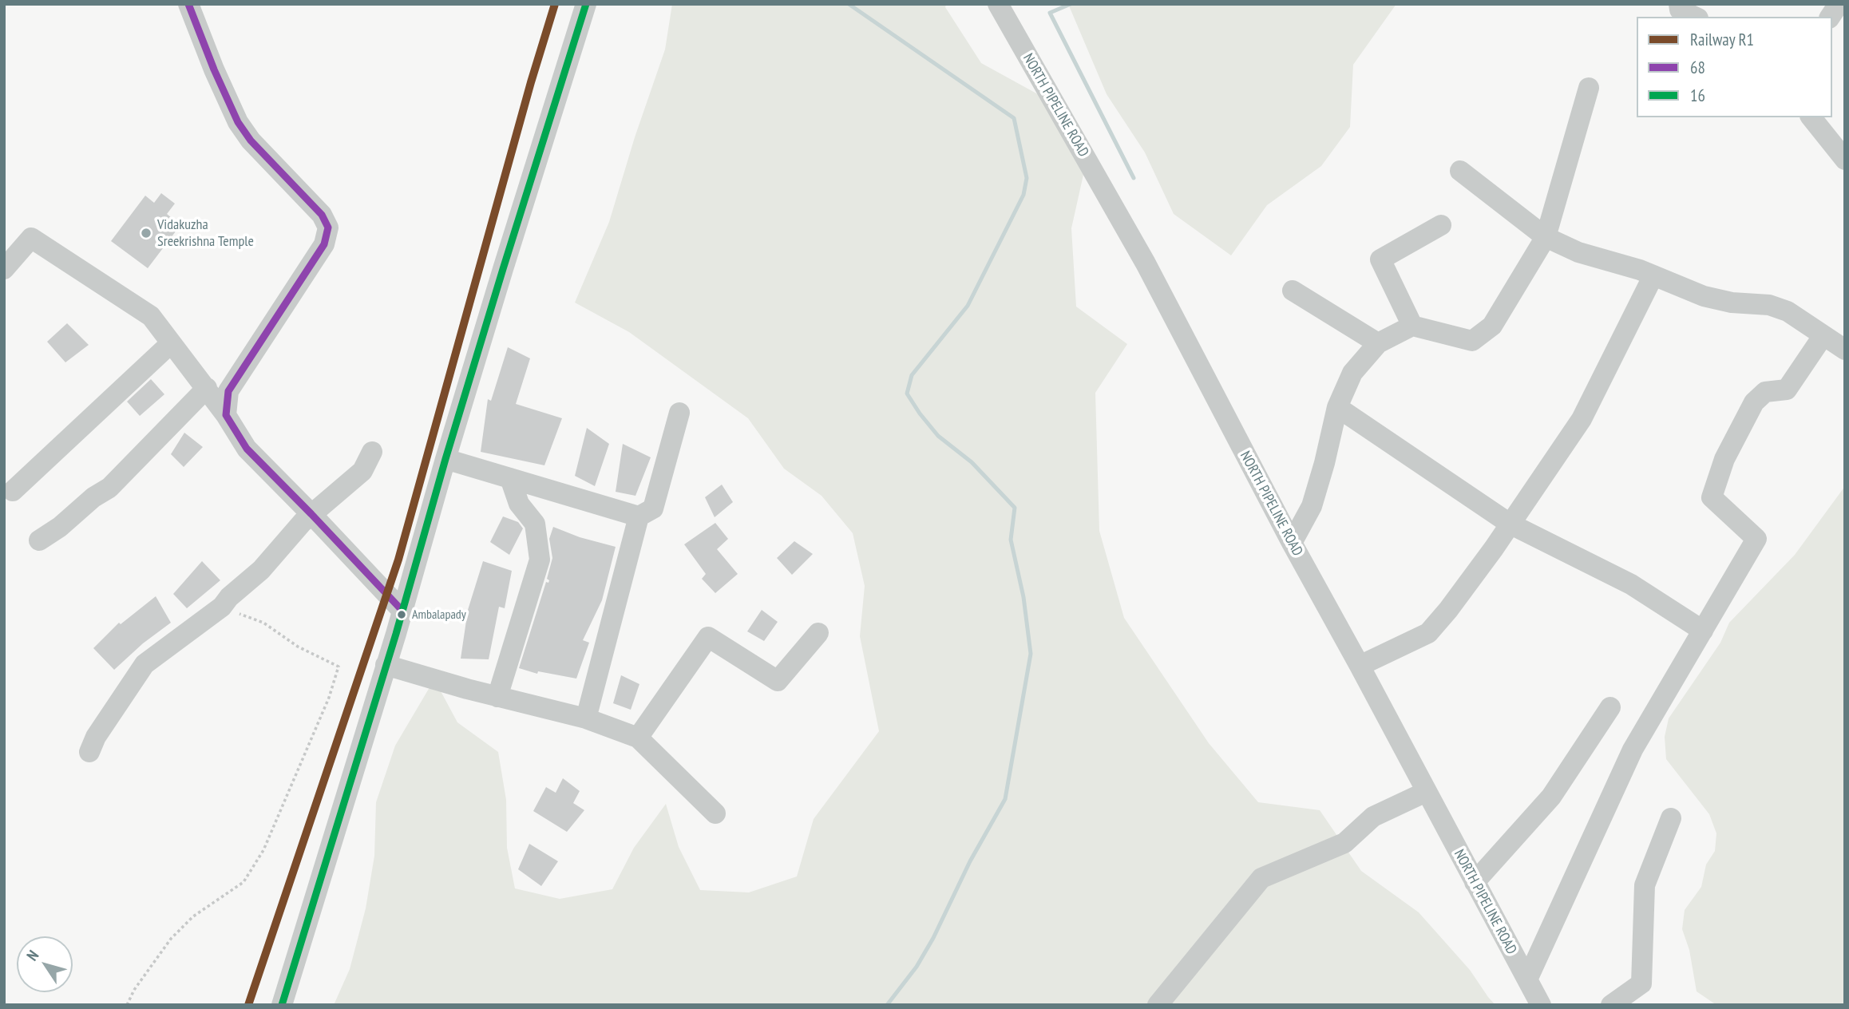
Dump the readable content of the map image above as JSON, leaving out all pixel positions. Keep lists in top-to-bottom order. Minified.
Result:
{"streets":{"street":["NORTH PIPELINE ROAD"]},"places":["Vidakuzha Sreekrishna Temple","Ambalapady"],"lines":["rail line R1","transit line 68","transit line 16"],"legend":["Railway R1","68","16"],"north":"top left"}
